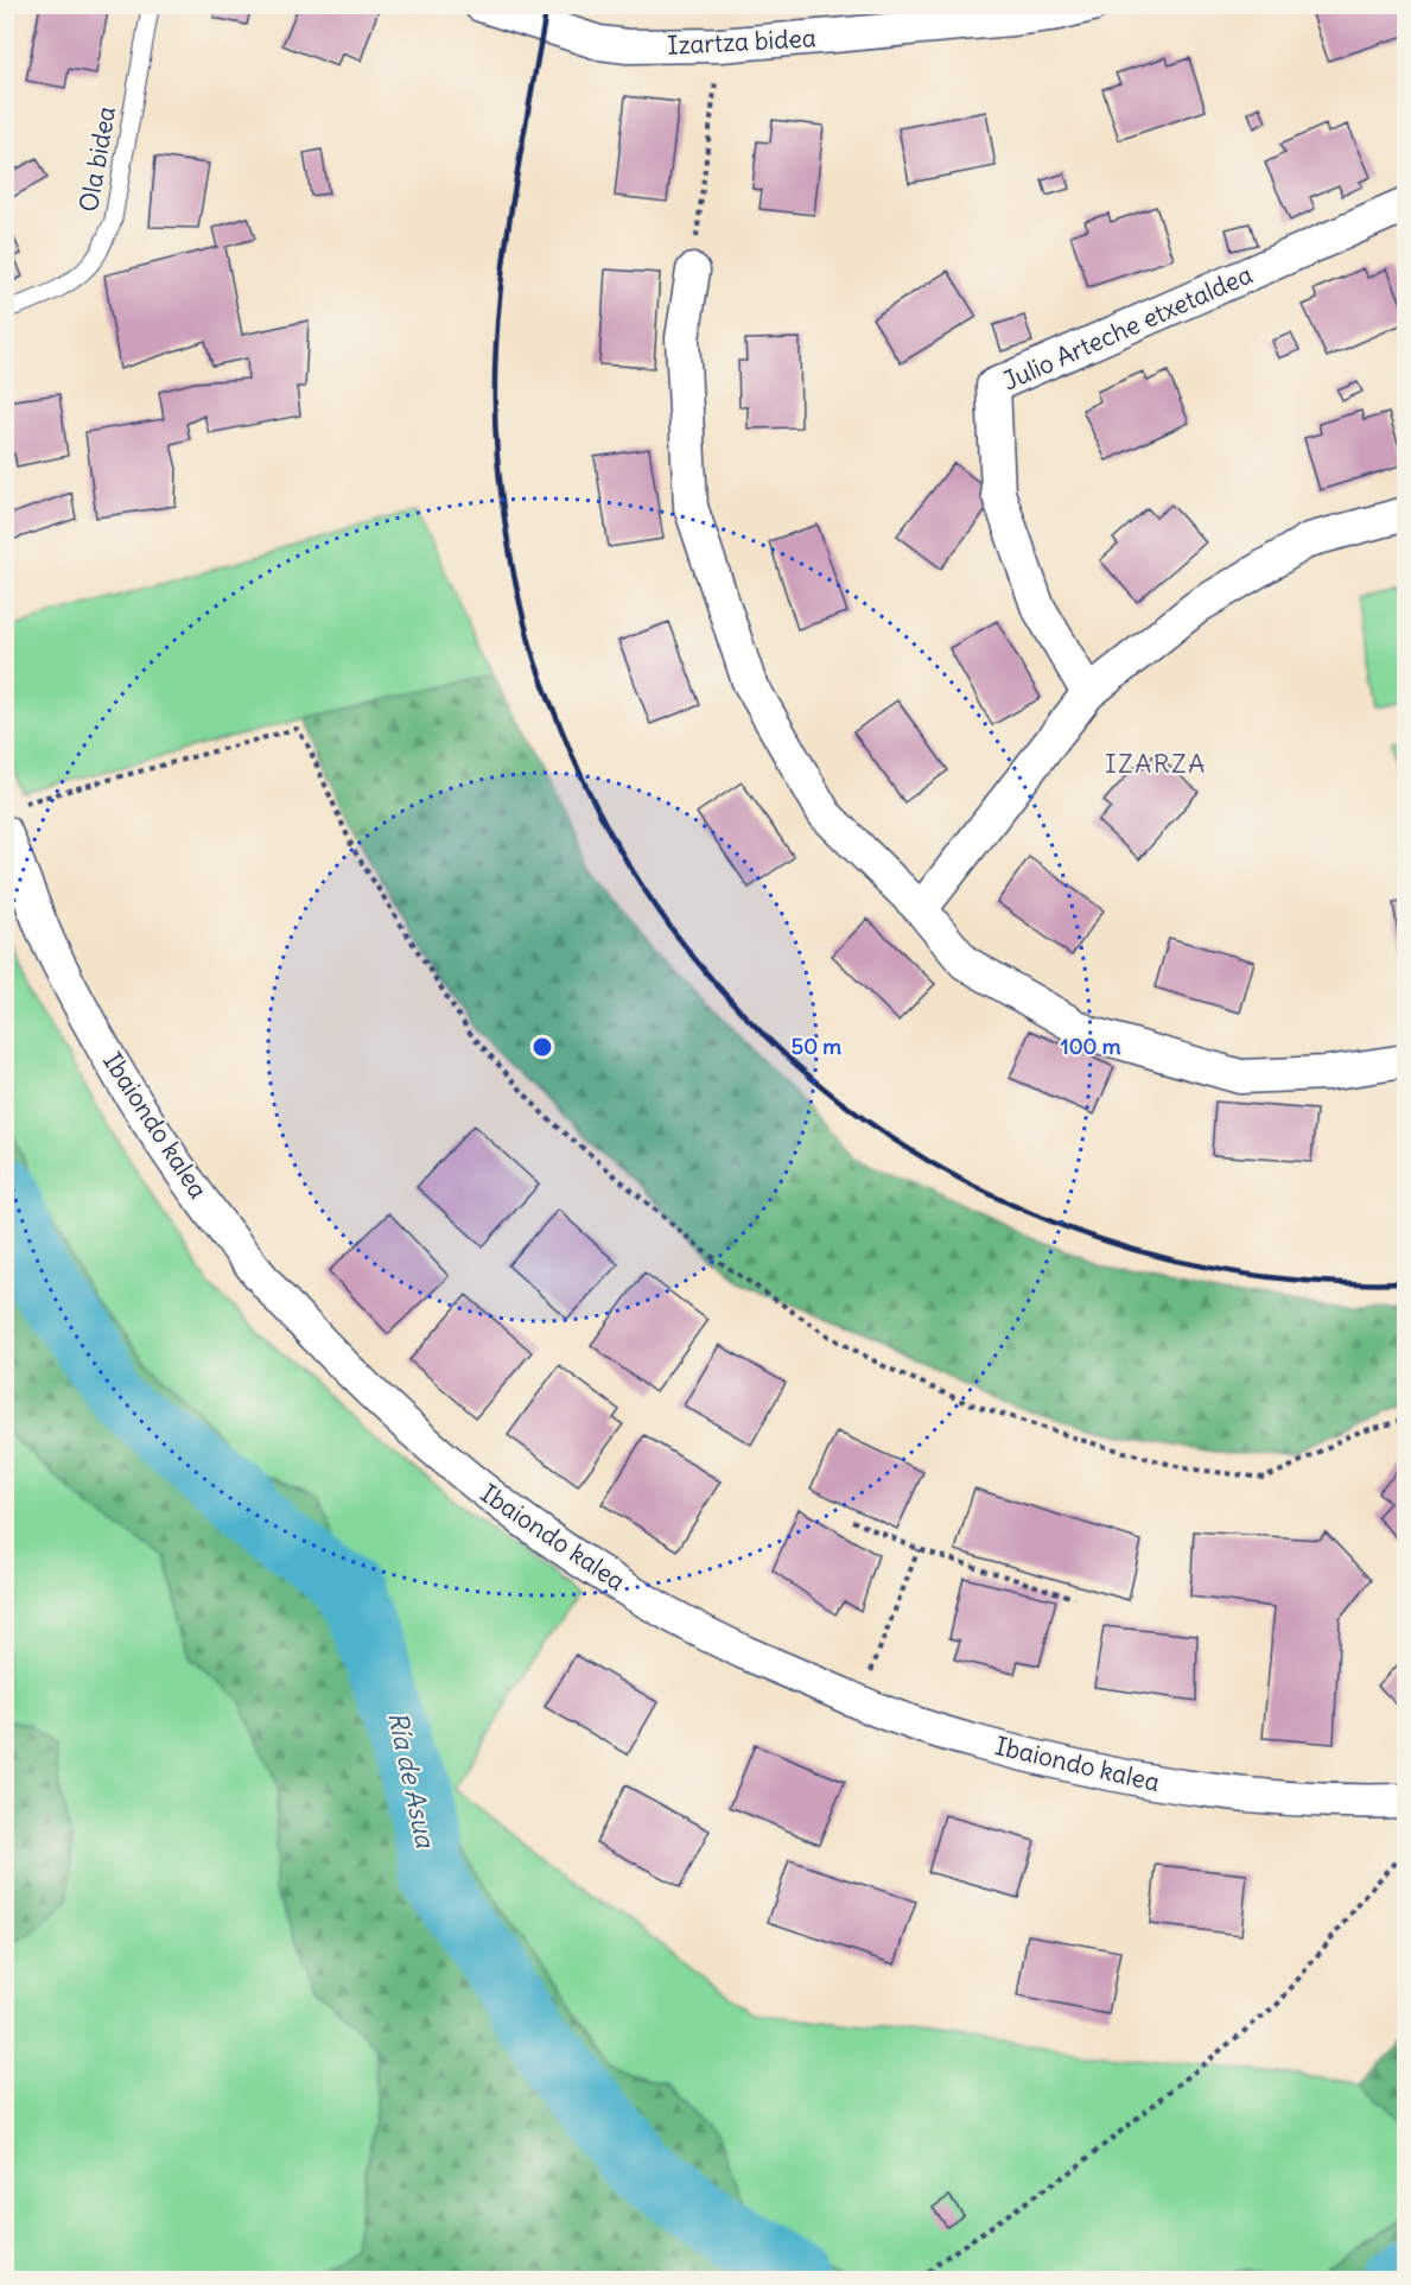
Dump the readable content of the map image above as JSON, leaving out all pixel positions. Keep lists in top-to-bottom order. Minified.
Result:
{"streets":{"street":["Izartza bidea","Julio Arteche etxetaldea","Ibaiondo kalea"],"lane":["Ola bidea"]},"districts":["IZARZA"],"water":["Ría de Asua"],"rings":["50 m","100 m"]}
